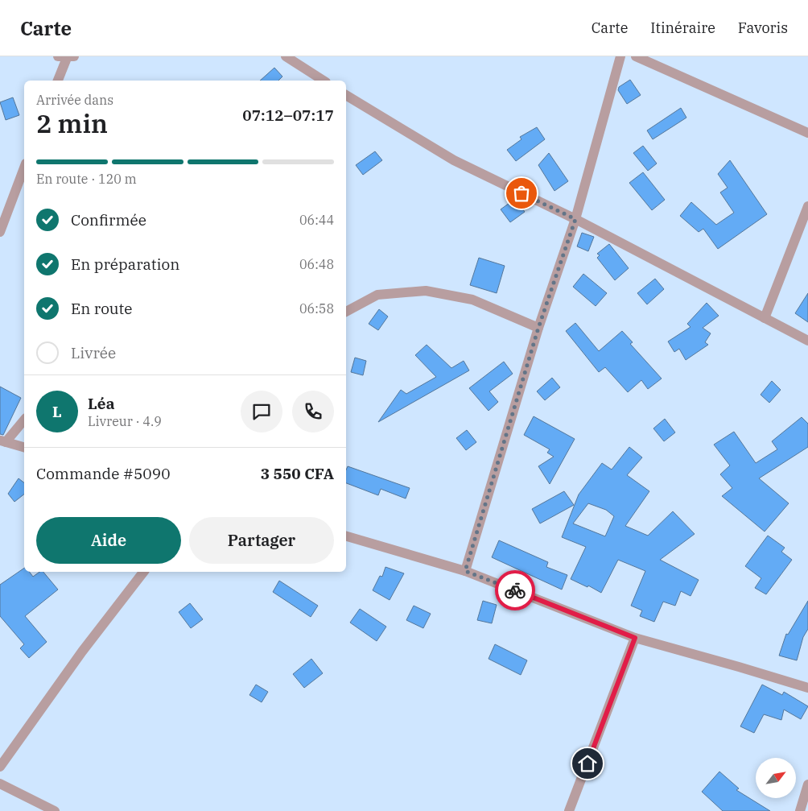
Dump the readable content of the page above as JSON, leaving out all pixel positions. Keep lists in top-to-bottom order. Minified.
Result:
{"north":"top right","page":{"header":"Carte","nav":["Carte","Itinéraire","Favoris"],"heading":["2 min","Arrivée dans","07:12–07:17"],"panel":["Léa","Livreur · 4.9","Commande #5090","3 550 CFA"],"bar":"En route · 120 m","list":[["Confirmée","06:44"],["En préparation","06:48"],["En route","06:58"],"Livrée"],"round":"L","buttons":["Aide","Partager"]}}
